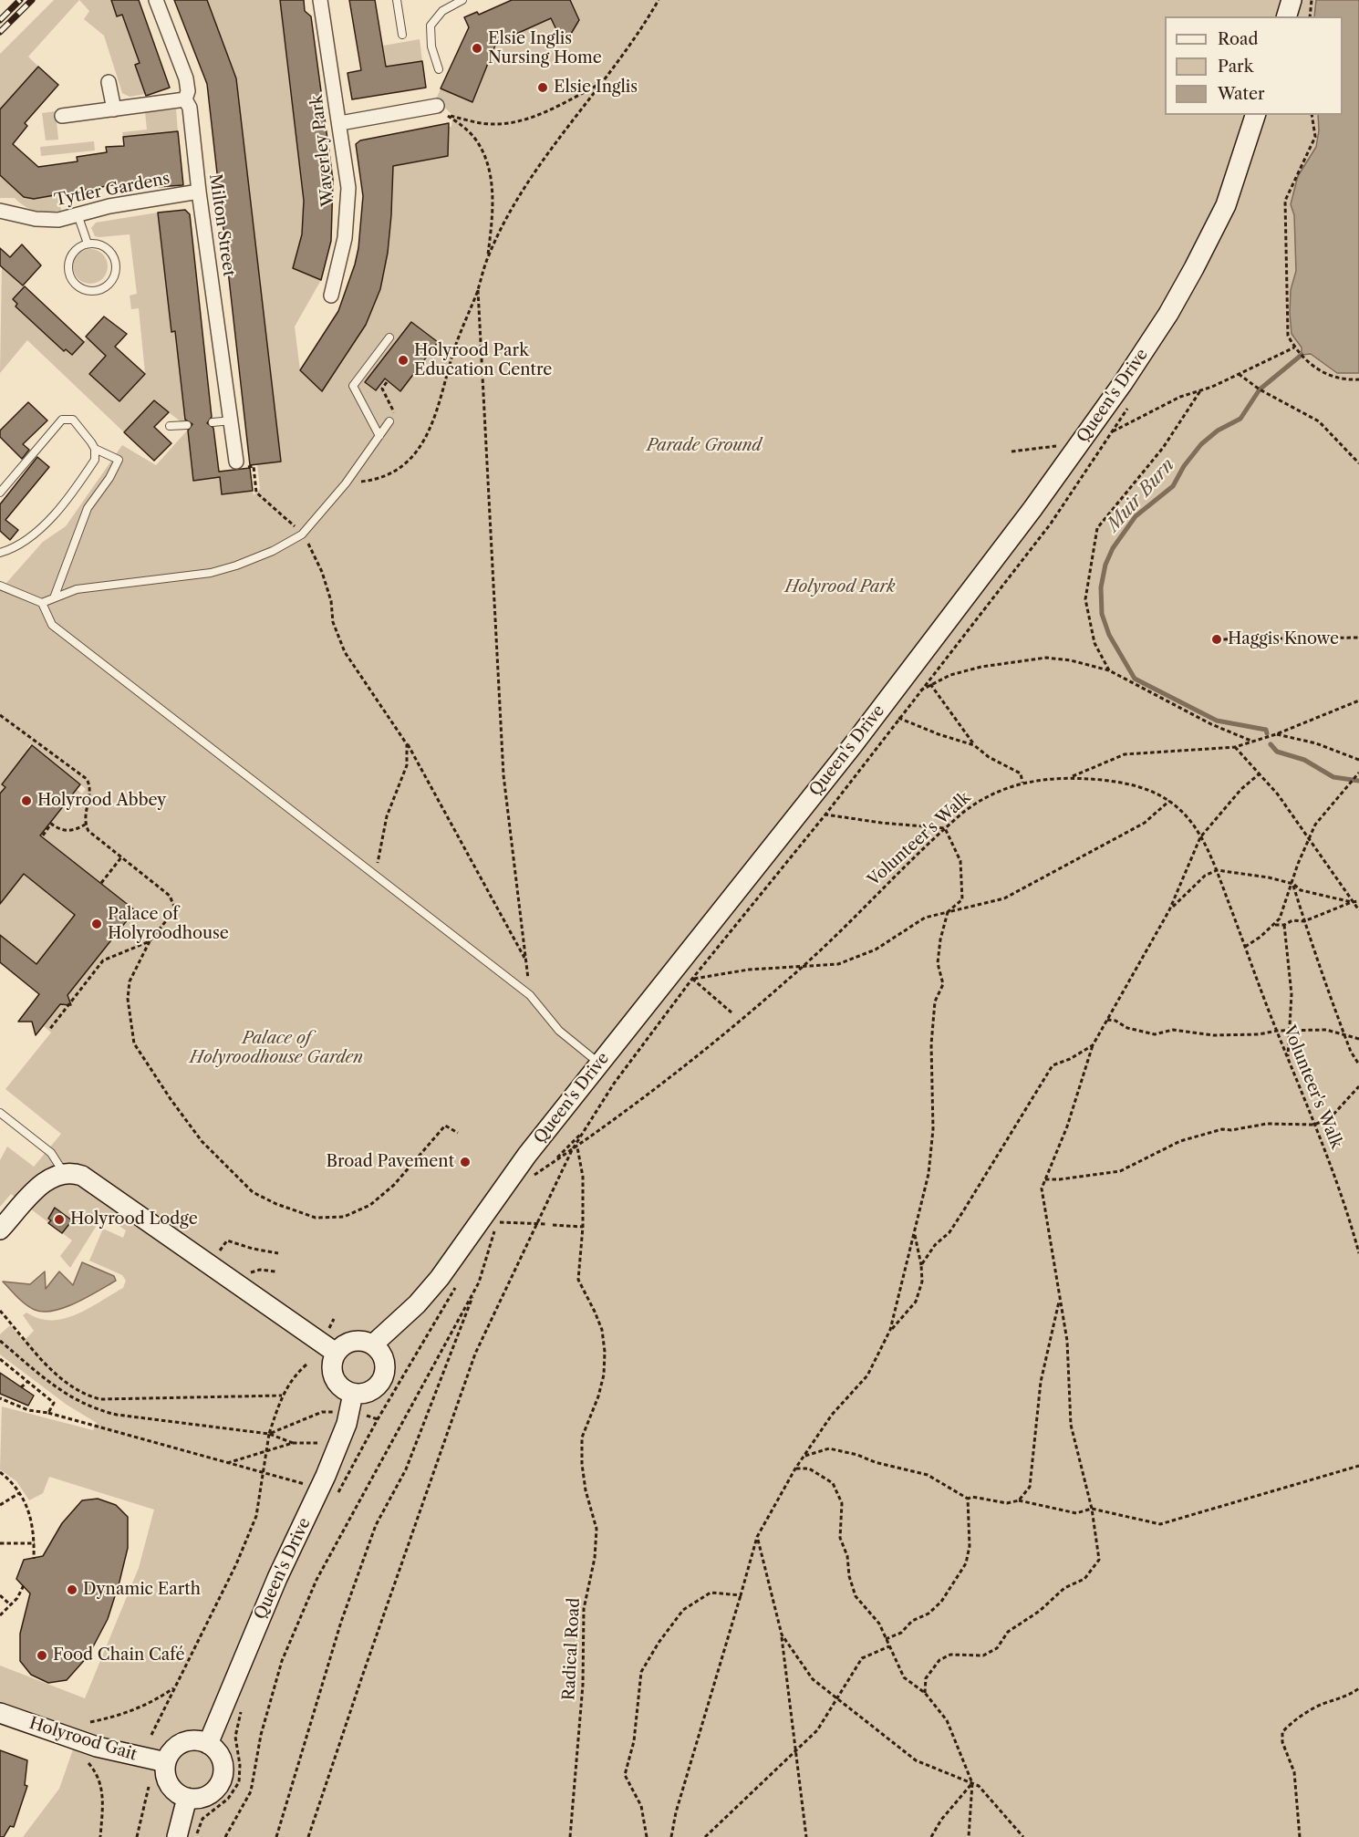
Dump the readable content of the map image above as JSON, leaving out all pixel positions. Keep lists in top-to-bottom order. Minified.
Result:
{"streets":{"street":["Waverley Park","Tytler Gardens","Milton Street","Queen's Drive","Holyrood Gait"],"path":["Volunteer's Walk","Radical Road"]},"crossings":[["Tytler Gardens","Milton Street"],["Queen's Drive","Holyrood Gait"],["Volunteer's Walk","Radical Road"]],"water":["Muir Burn"],"parks":["Parade Ground","Holyrood Park","Palace of Holyroodhouse Garden"],"places":["Elsie Inglis Nursing Home","Elsie Inglis","Holyrood Park Education Centre","Haggis Knowe","Holyrood Abbey","Palace of Holyroodhouse","Broad Pavement","Holyrood Lodge","Dynamic Earth","Food Chain Café"],"legend":["Road","Park","Water"]}
